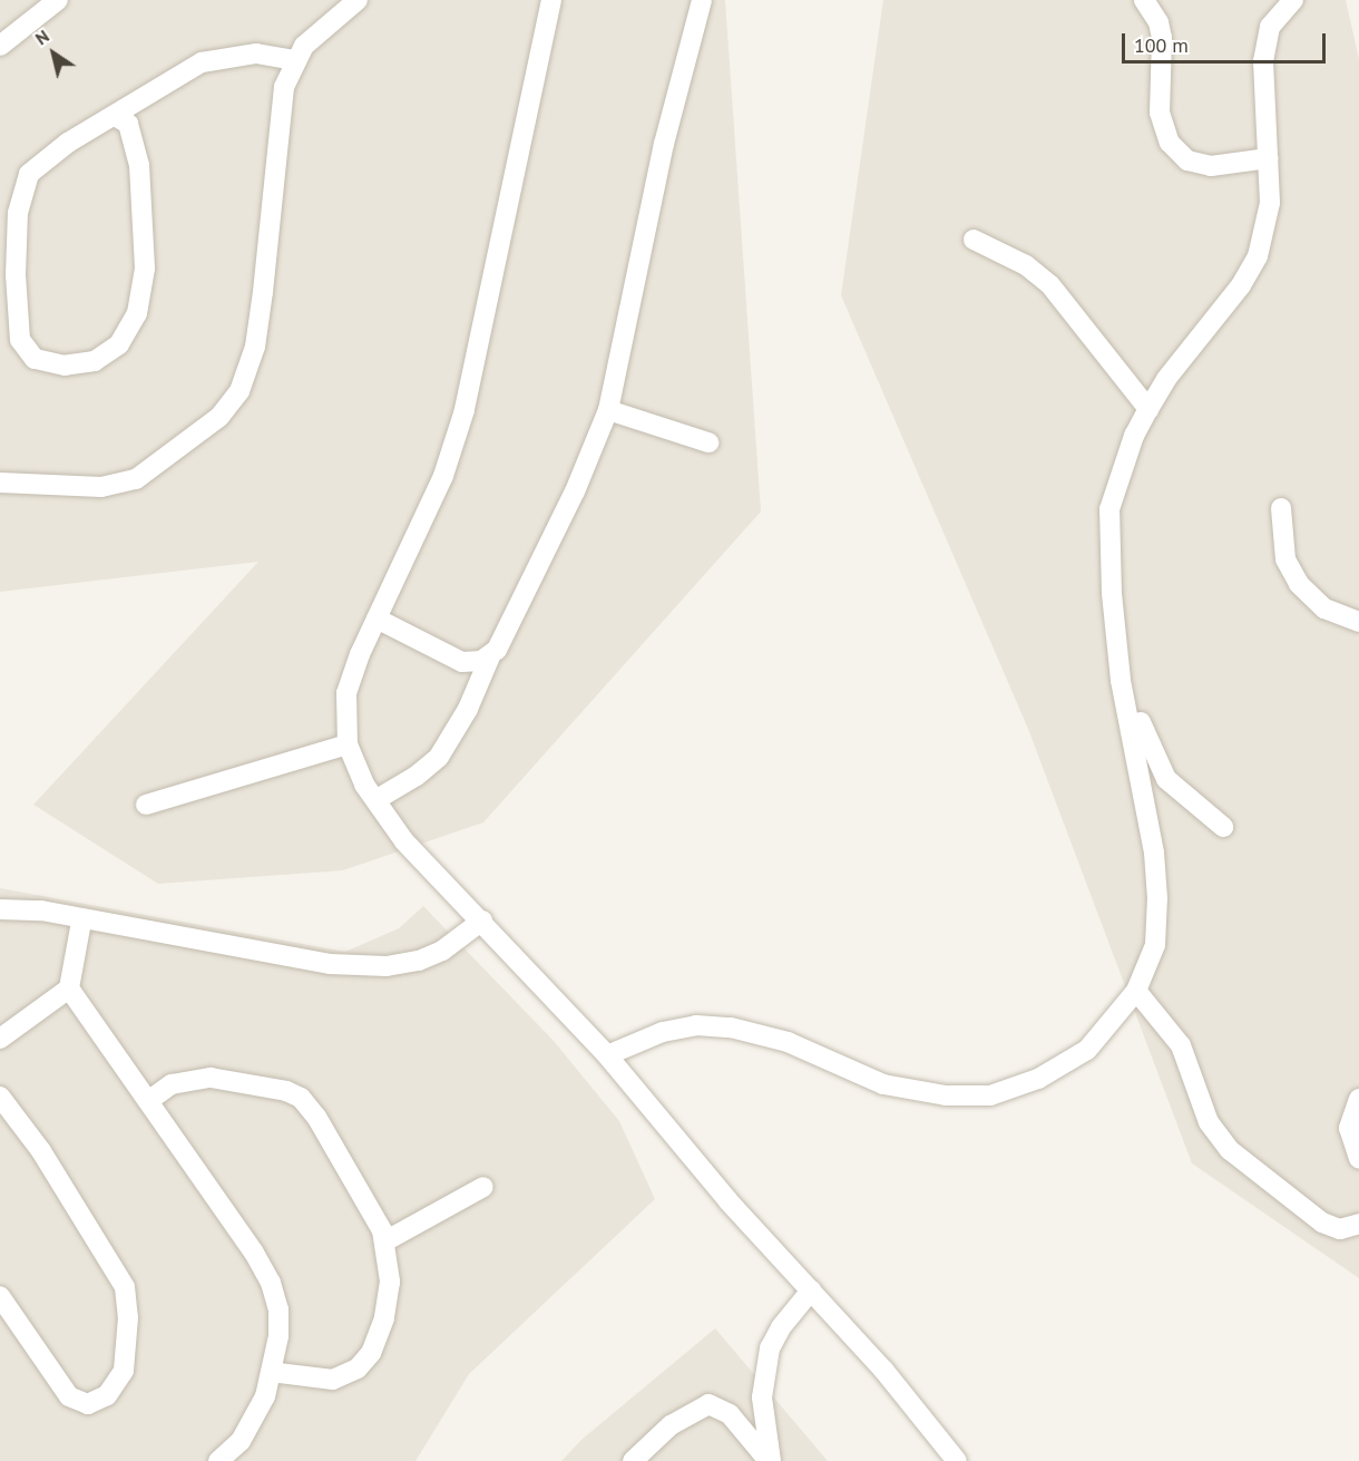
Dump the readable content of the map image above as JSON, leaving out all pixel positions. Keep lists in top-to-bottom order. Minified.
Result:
{"scale_bar":"100 m","north":"top left"}
